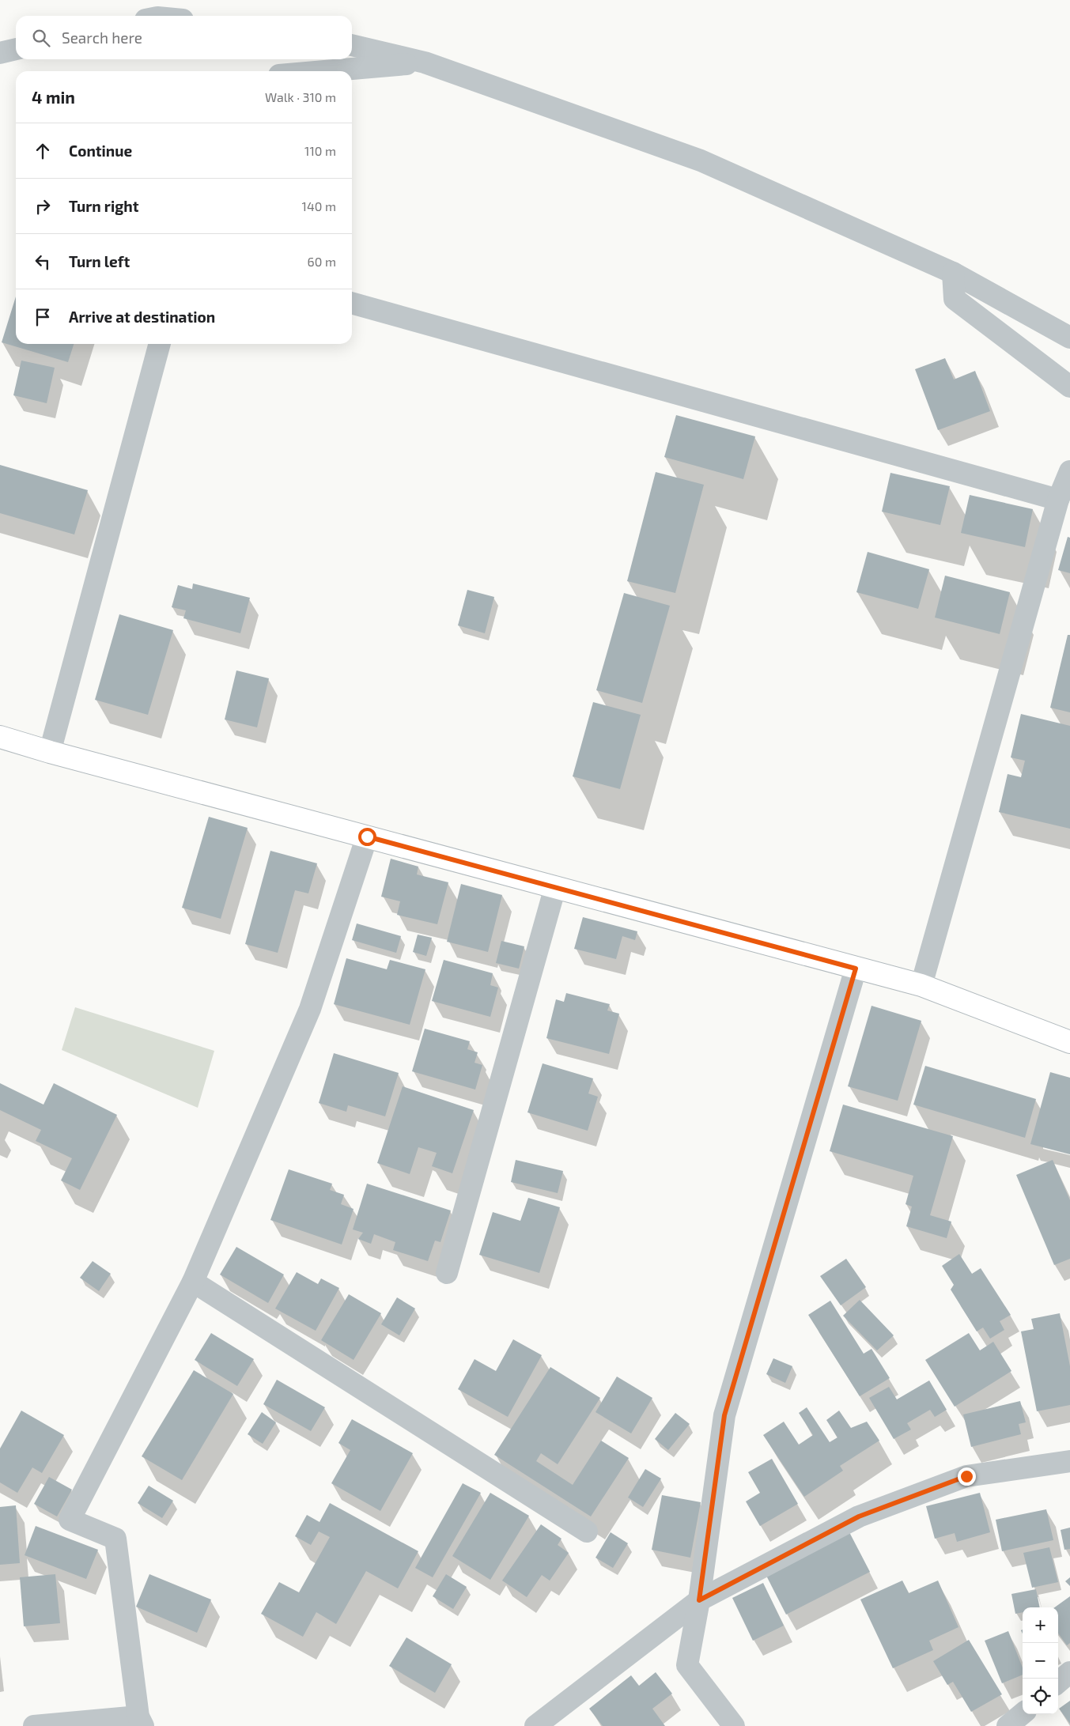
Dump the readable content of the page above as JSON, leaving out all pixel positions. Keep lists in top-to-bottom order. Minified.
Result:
{"page":{"search":"Search here","heading":["4 min","Walk · 310 m"],"list":[["Continue","110 m"],["Turn right","140 m"],["Turn left","60 m"],"Arrive at destination"],"map_buttons":["+","−"]}}
